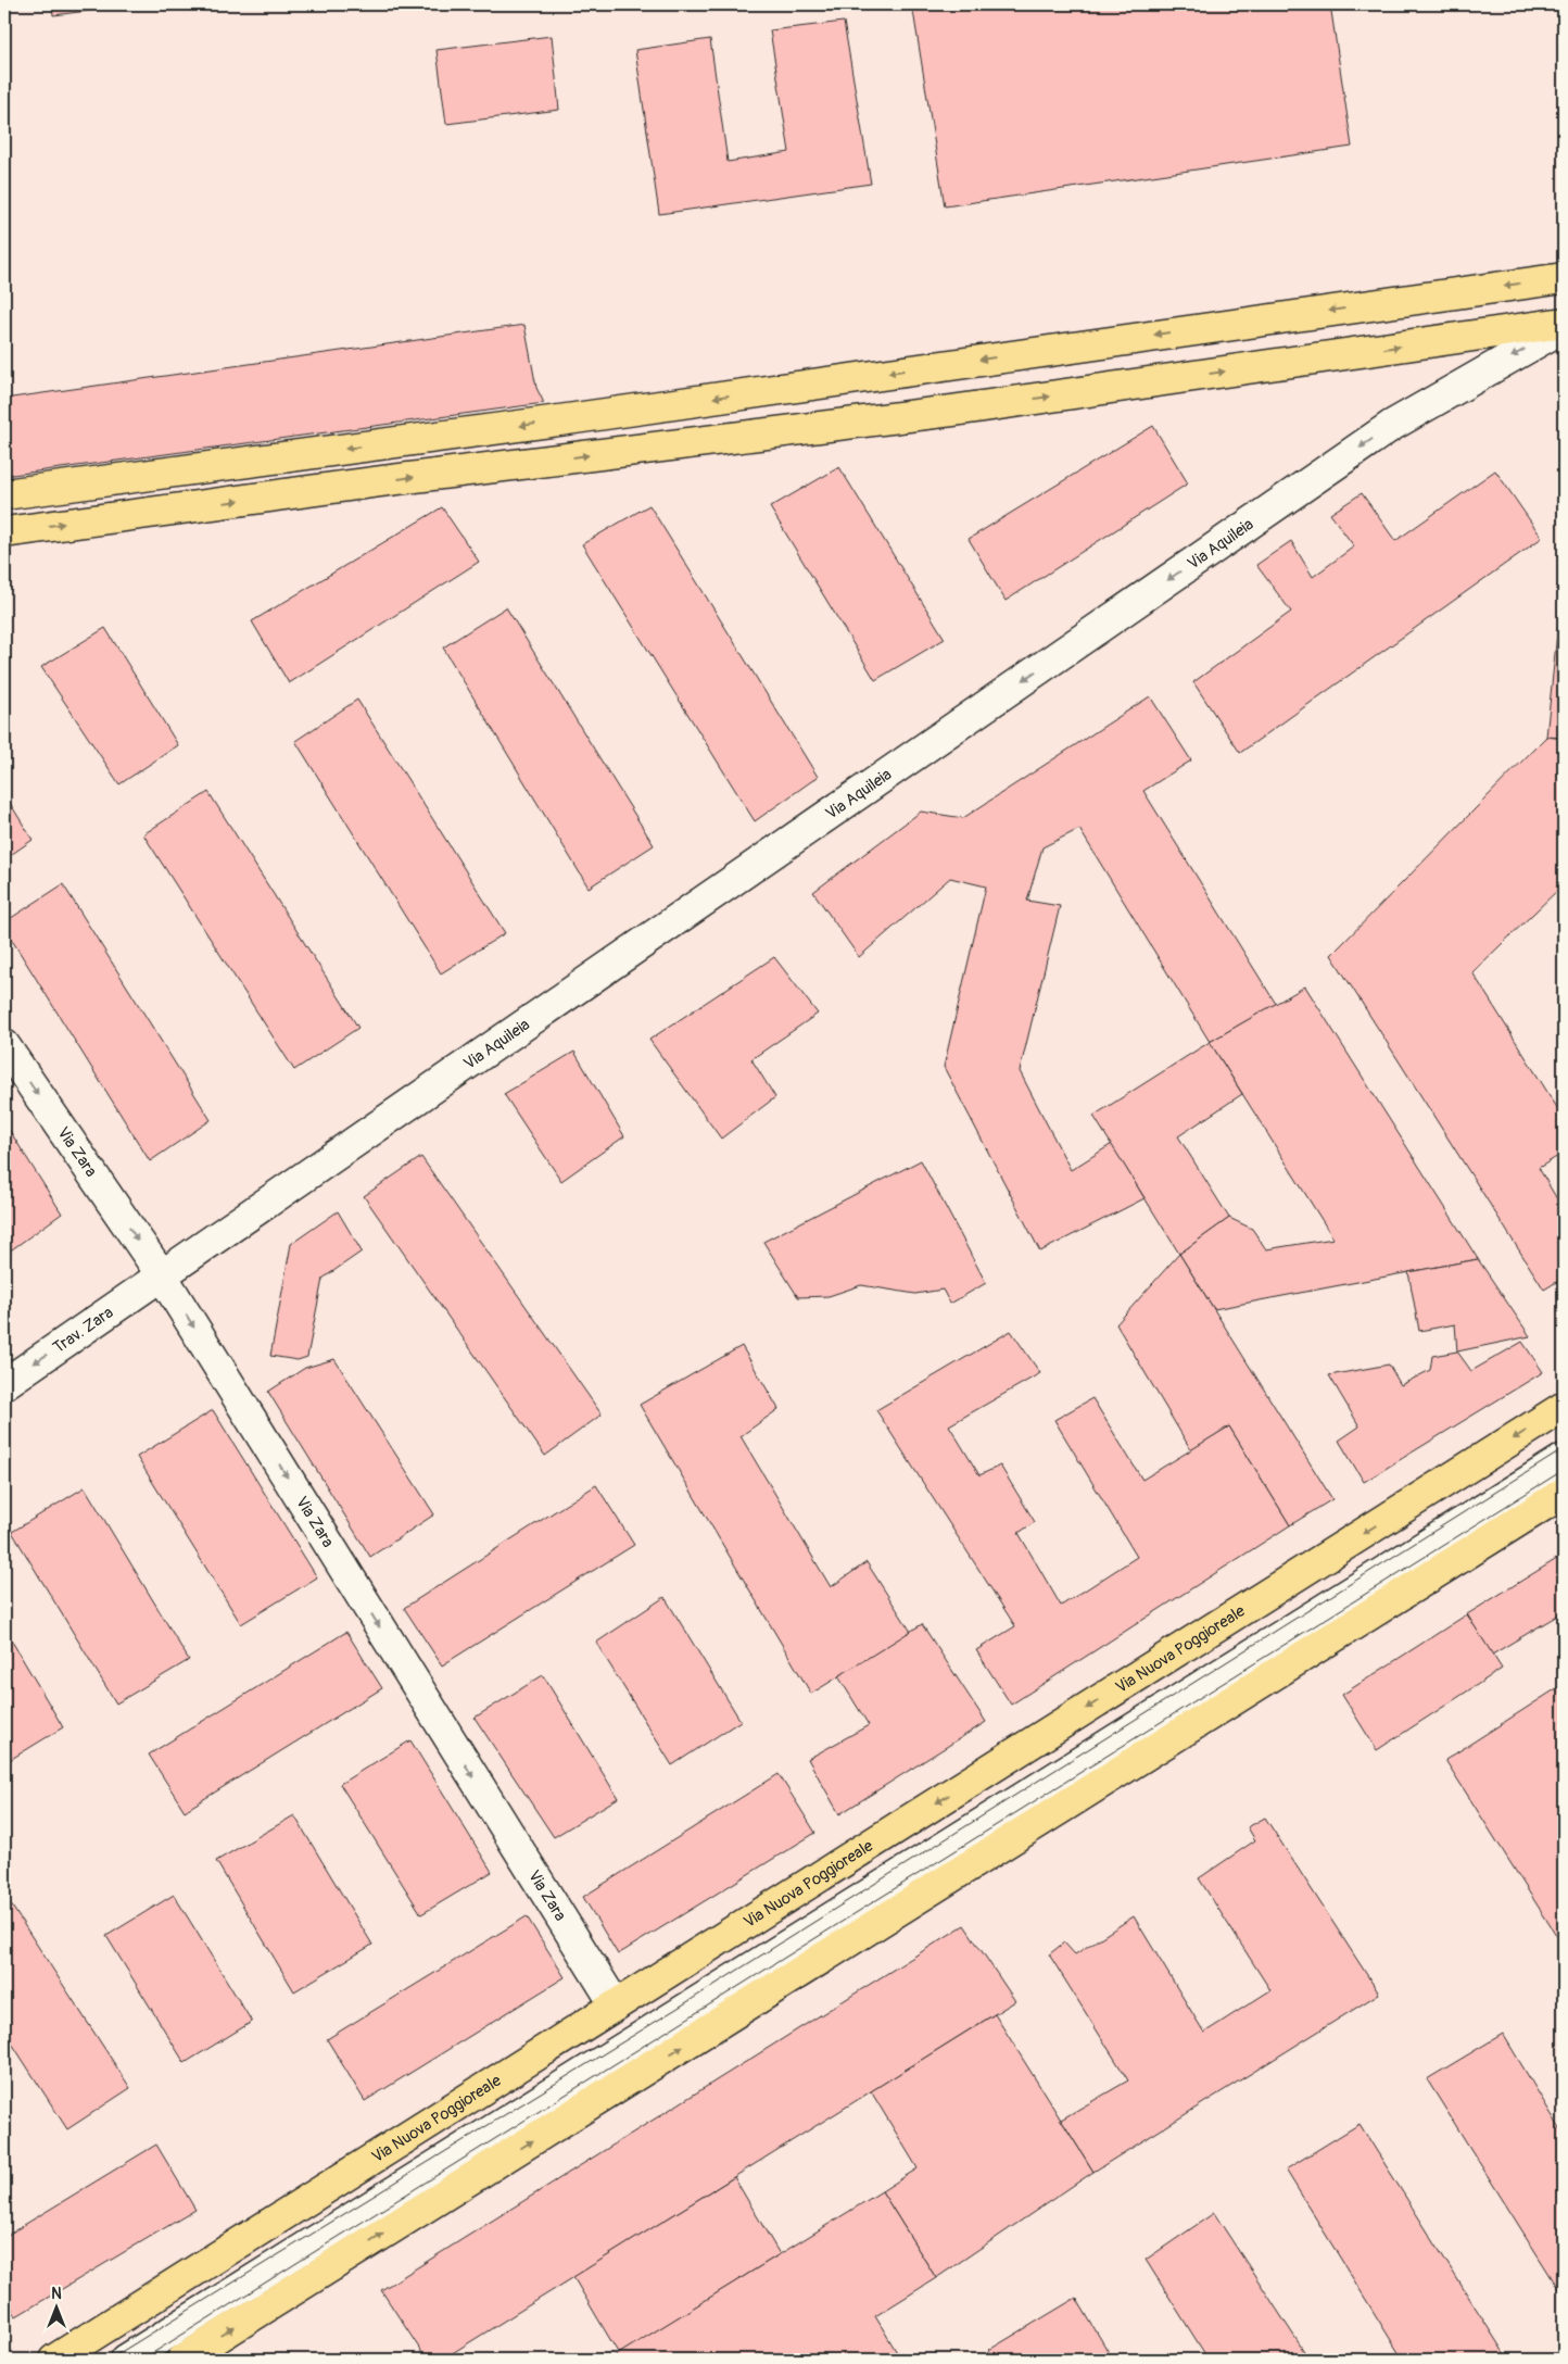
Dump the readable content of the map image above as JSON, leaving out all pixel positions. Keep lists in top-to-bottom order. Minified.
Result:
{"streets":{"main road":["Via Nuova Poggioreale"],"street":["Via Aquileia","Via Zara","Trav. Zara"]},"crossings":[["Via Aquileia","Via Zara"],["Via Aquileia","Trav. Zara"],["Via Zara","Trav. Zara"],["Via Zara","Via Nuova Poggioreale"]],"one_way":["Via Aquileia","Via Zara","Trav. Zara"],"north":"top"}
